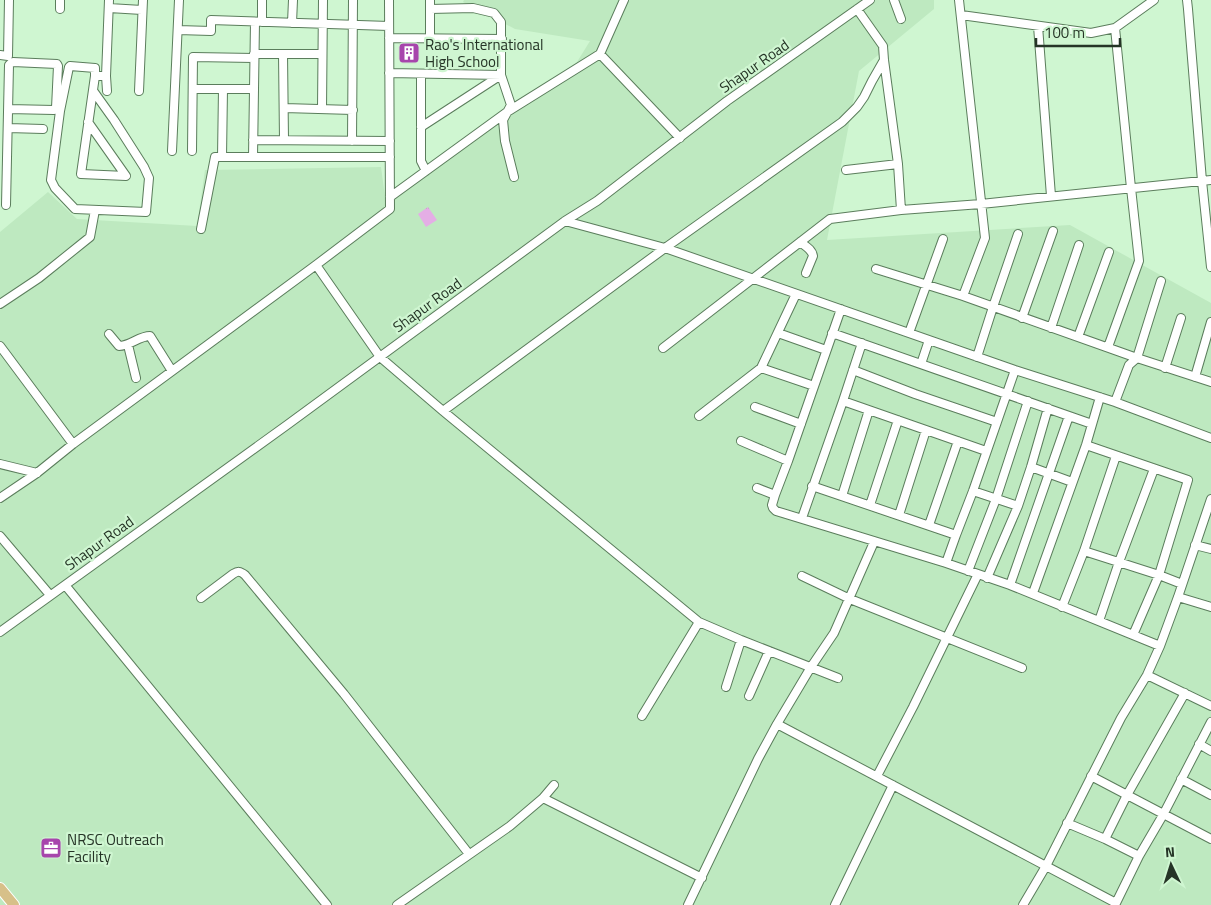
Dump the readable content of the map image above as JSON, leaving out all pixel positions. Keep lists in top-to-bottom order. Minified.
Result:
{"streets":{"street":["Shapur Road"]},"places":{"building":["Rao's International High School"],"office":["NRSC Outreach Facility"]},"scale_bar":"100 m","north":"top"}
